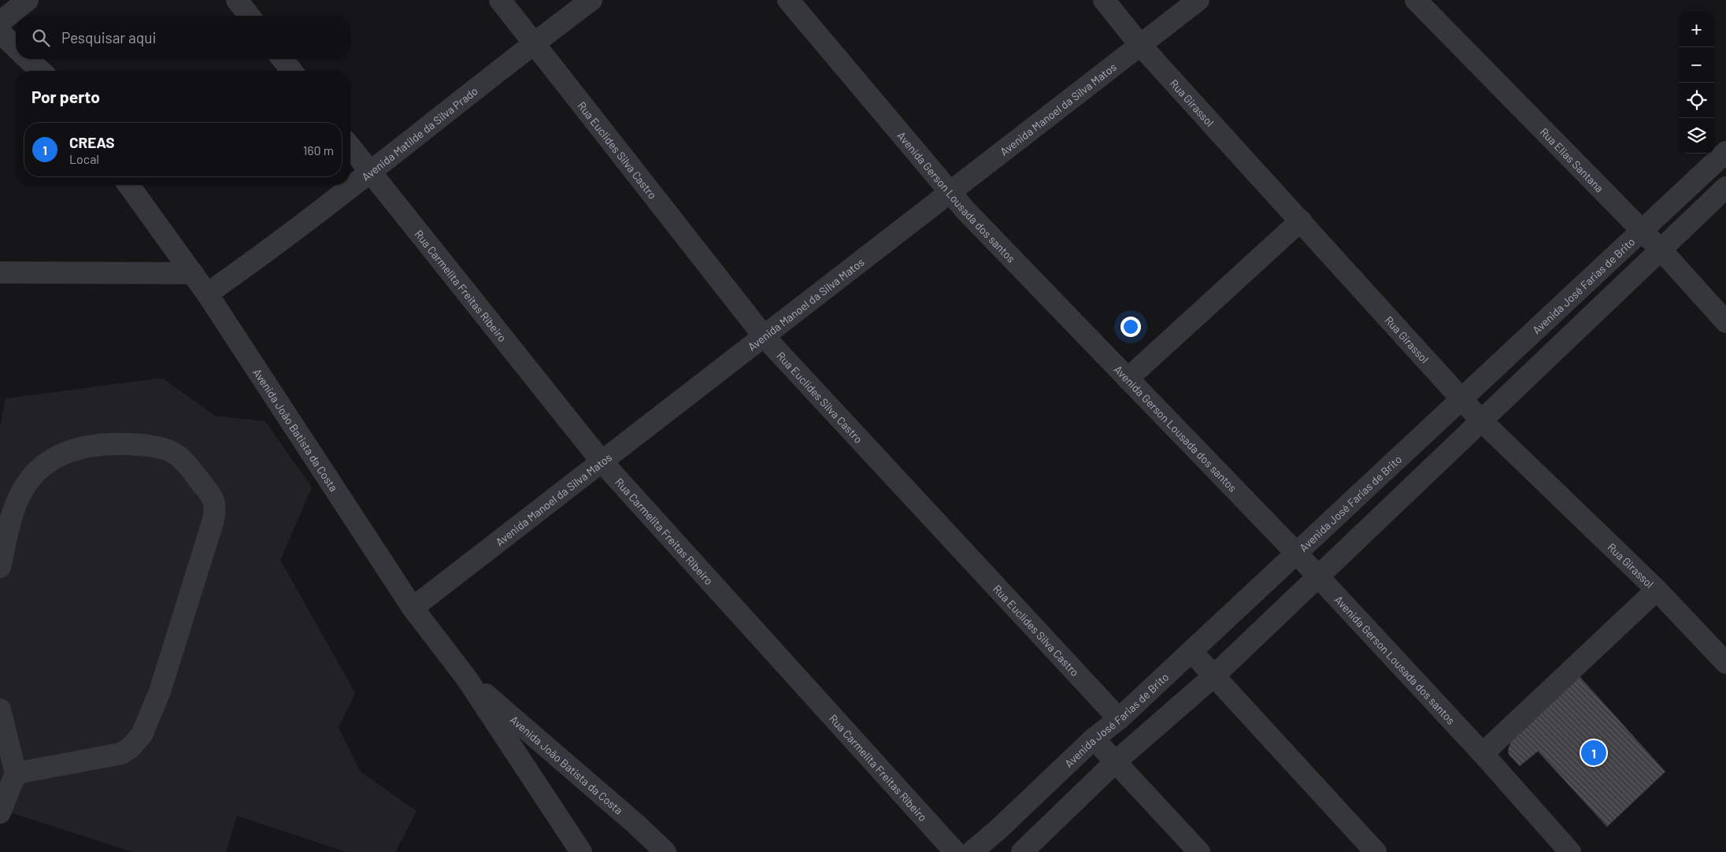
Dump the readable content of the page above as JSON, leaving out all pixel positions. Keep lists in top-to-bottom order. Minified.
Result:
{"streets":{"street":["Rua Girassol","Avenida Manoel da Silva Matos","Avenida Matilde da Silva Prado","Rua Euclides Silva Castro","Rua Elias Santana","Avenida Gerson Lousada dos santos","Avenida José Farias de Brito","Rua Carmelita Freitas Ribeiro","Avenida João Batista da Costa"]},"crossings":[["Rua Girassol","Avenida Manoel da Silva Matos"],["Rua Girassol","Avenida José Farias de Brito"],["Avenida Manoel da Silva Matos","Rua Euclides Silva Castro"],["Avenida Manoel da Silva Matos","Avenida Gerson Lousada dos santos"],["Avenida Manoel da Silva Matos","Rua Carmelita Freitas Ribeiro"],["Avenida Manoel da Silva Matos","Avenida João Batista da Costa"],["Avenida Matilde da Silva Prado","Rua Euclides Silva Castro"],["Avenida Matilde da Silva Prado","Rua Carmelita Freitas Ribeiro"],["Avenida Matilde da Silva Prado","Avenida João Batista da Costa"],["Rua Euclides Silva Castro","Avenida José Farias de Brito"],["Rua Elias Santana","Avenida José Farias de Brito"],["Avenida Gerson Lousada dos santos","Avenida José Farias de Brito"]],"page":{"map_buttons":["+","−"],"search":"Pesquisar aqui","heading":"Por perto","list":[{"mark":"1","name":"CREAS","note":"Local","value":"160 m"}],"pins":"1"}}
